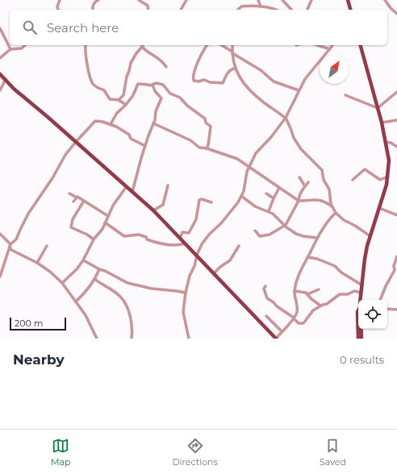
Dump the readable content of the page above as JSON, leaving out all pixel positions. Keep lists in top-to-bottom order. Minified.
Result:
{"scale_bar":"200 m","north":"top right","page":{"search":"Search here","scale":"200 m","heading":["Nearby","0 results"],"nav":["Map","Directions","Saved"]}}
